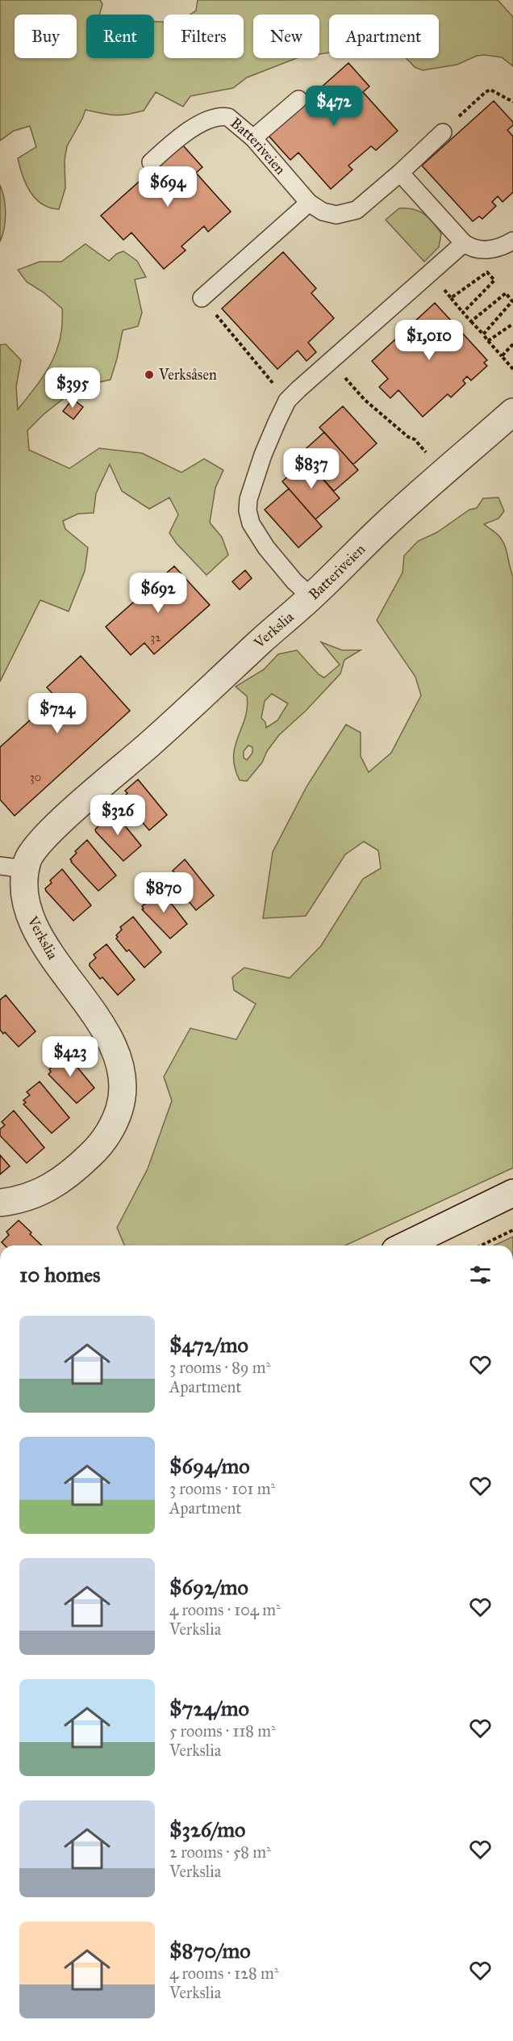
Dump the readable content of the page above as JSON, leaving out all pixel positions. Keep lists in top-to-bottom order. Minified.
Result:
{"streets":{"street":["Batteriveien","Verkslia"]},"crossings":[["Batteriveien","Verkslia"]],"places":["Verksåsen"],"house_numbers":["32","30"],"page":{"chip":["Buy","Rent","Filters","New","Apartment"],"price":["$472","$694","$1,010","$395","$837","$692","$724","$326","$870","$423"],"heading":"10 homes","list":[{"name":"$472/mo","note":"3 rooms · 89 m² · Apartment"},{"name":"$694/mo","note":"3 rooms · 101 m² · Apartment"},{"name":"$692/mo","note":"4 rooms · 104 m² · Verkslia"},{"name":"$724/mo","note":"5 rooms · 118 m² · Verkslia"},{"name":"$326/mo","note":"2 rooms · 58 m² · Verkslia"},{"name":"$870/mo","note":"4 rooms · 128 m² · Verkslia"}]}}
